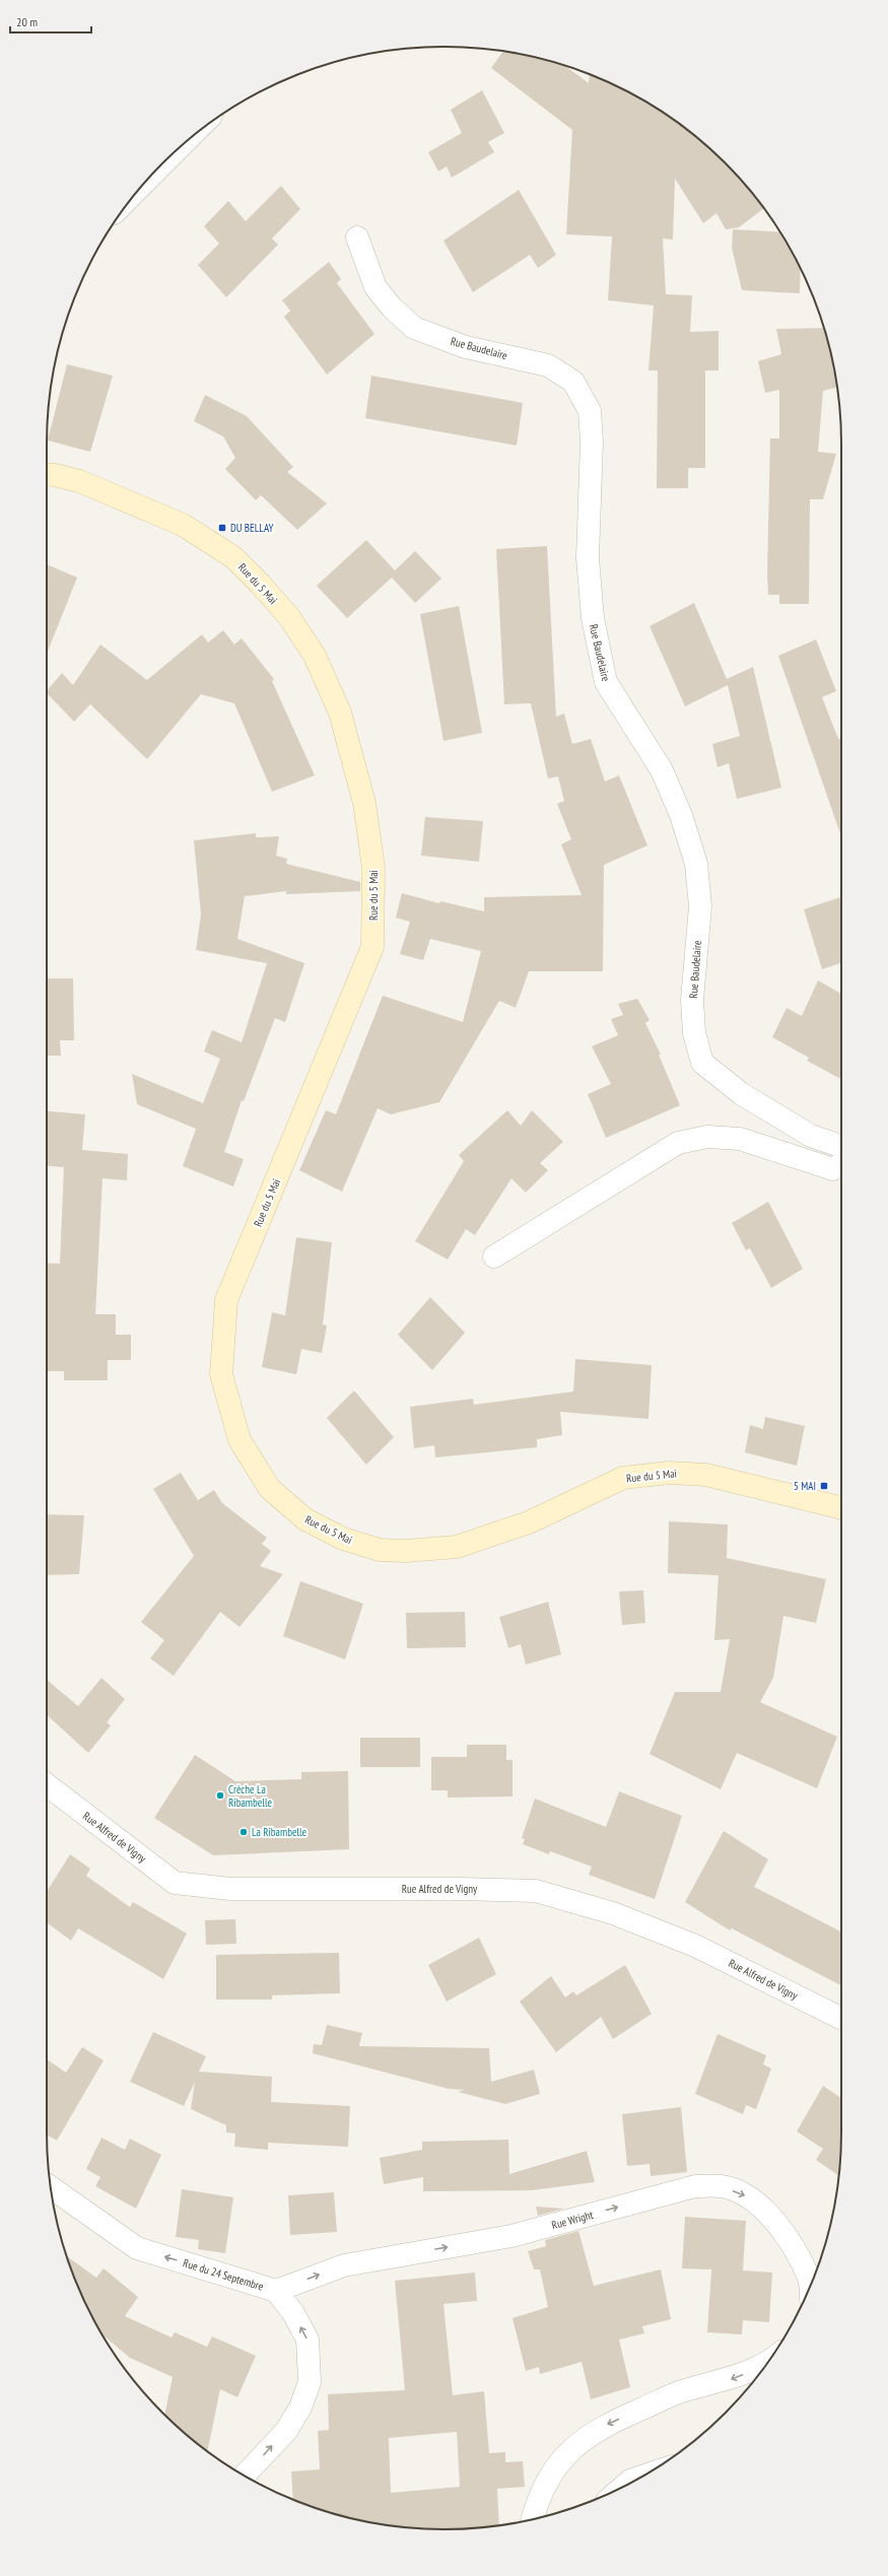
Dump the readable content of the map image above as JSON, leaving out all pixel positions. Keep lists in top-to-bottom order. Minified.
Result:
{"streets":{"main road":["Rue du 5 Mai"],"street":["Rue Baudelaire","Rue Alfred de Vigny","Rue Wright","Rue du 24 Septembre"]},"crossings":[["Rue Wright","Rue du 24 Septembre"]],"one_way":["Rue Wright"],"places":{"transit":["DU BELLAY","5 MAI"],"other":["Crèche La Ribambelle","La Ribambelle"]},"scale_bar":"20 m"}
